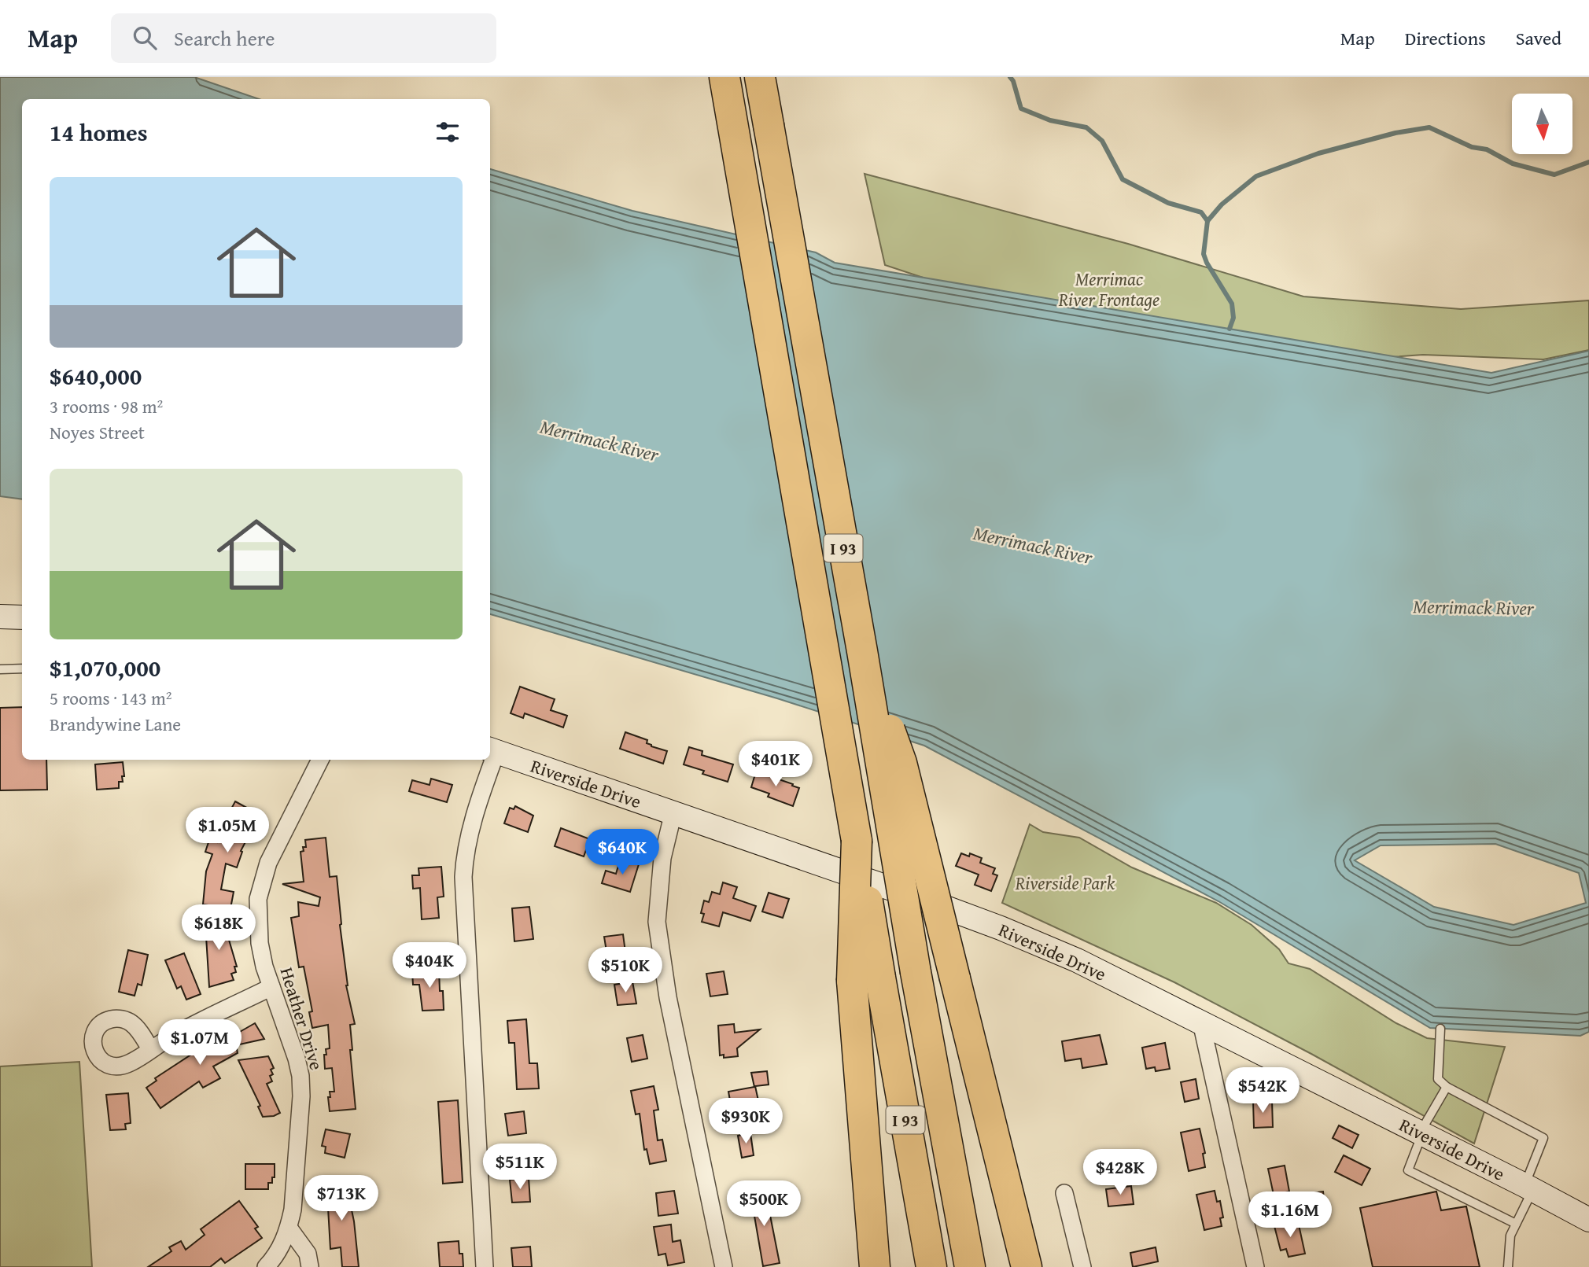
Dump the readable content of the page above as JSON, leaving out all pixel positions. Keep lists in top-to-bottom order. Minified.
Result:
{"streets":{"highway":["I 93"],"main road":["Riverside Drive"],"street":["Heather Drive"]},"water":["Merrimack River"],"parks":["Merrimac River Frontage","Riverside Park"],"north":"bottom","page":{"header":"Map","search":"Search here","nav":["Map","Directions","Saved"],"heading":"14 homes","list":[{"name":"$640,000","note":"3 rooms · 98 m² · Noyes Street"},{"name":"$1,070,000","note":"5 rooms · 143 m² · Brandywine Lane"}],"price":["$401K","$1.05M","$640K","$618K","$404K","$510K","$1.07M","$542K","$930K","$511K","$428K","$713K","$500K","$1.16M"]}}
